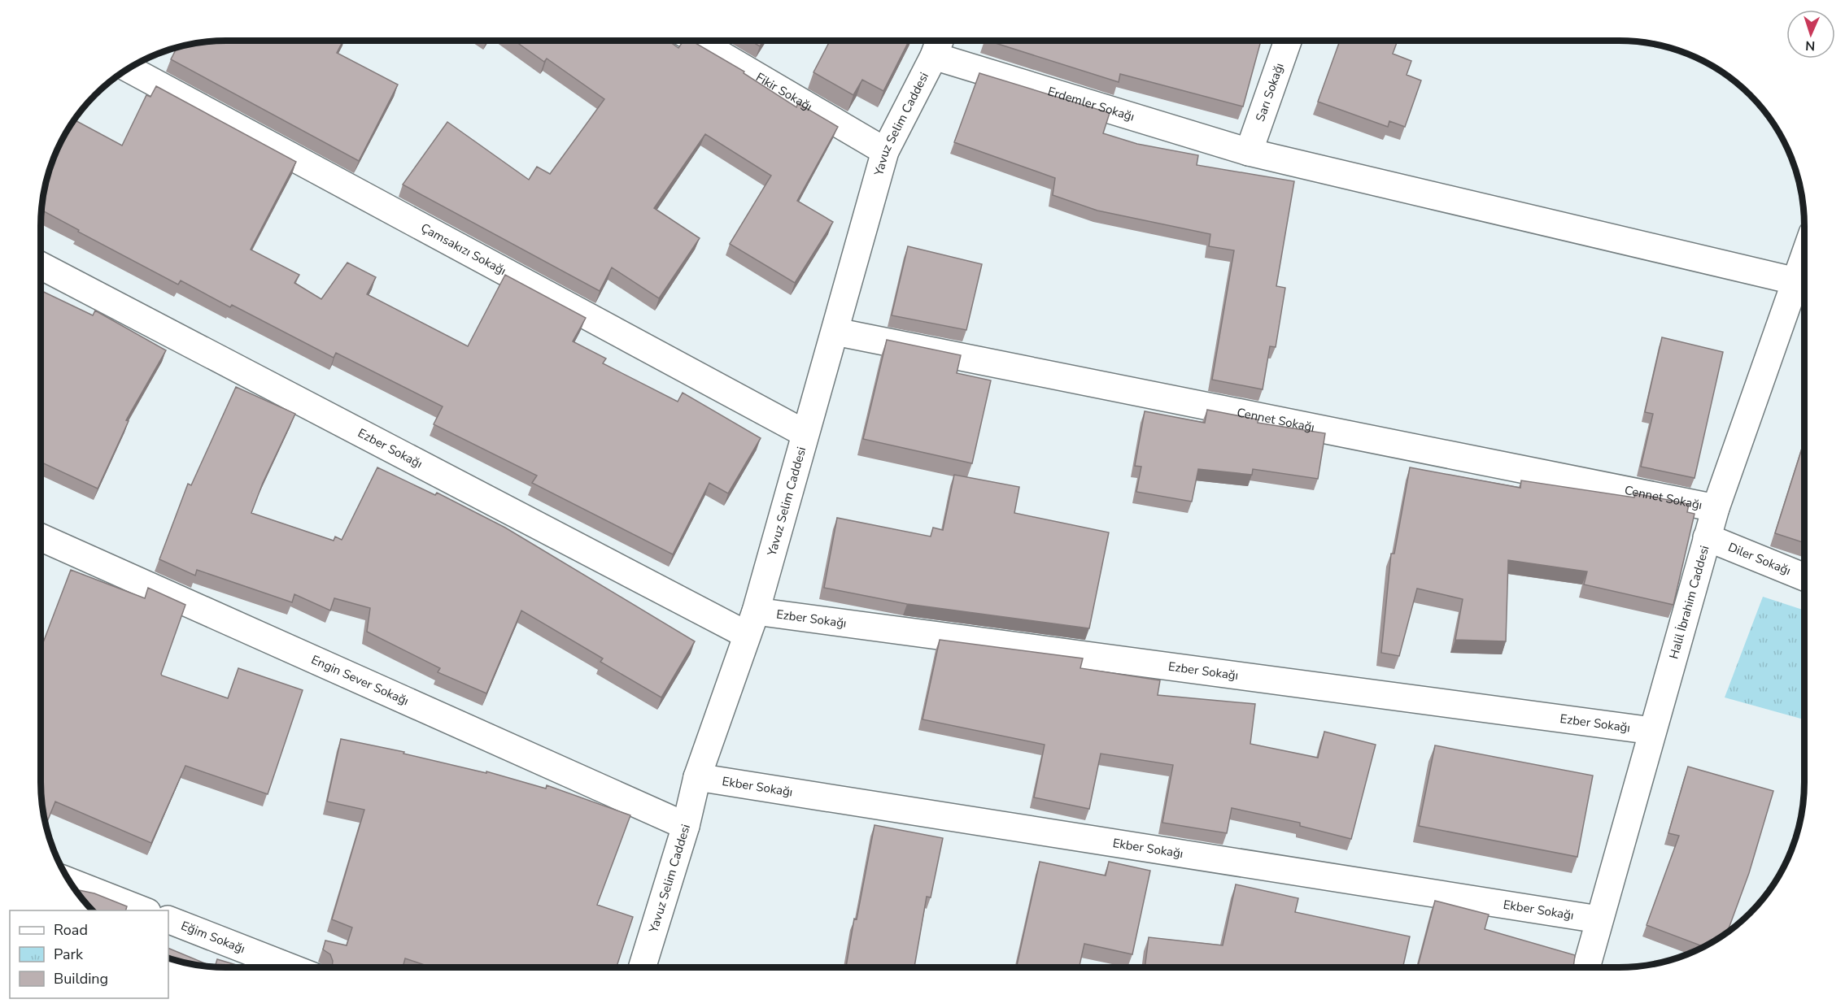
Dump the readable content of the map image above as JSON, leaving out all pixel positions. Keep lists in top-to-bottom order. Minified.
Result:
{"streets":{"street":["Fikir Sokağı","Sarı Sokağı","Erdemler Sokağı","Yavuz Selim Caddesi","Çamsakızı Sokağı","Cennet Sokağı","Ezber Sokağı","Diler Sokağı","Halil İbrahim Caddesi","Engin Sever Sokağı","Ekber Sokağı","Eğim Sokağı"]},"crossings":[["Fikir Sokağı","Yavuz Selim Caddesi"],["Sarı Sokağı","Erdemler Sokağı"],["Erdemler Sokağı","Yavuz Selim Caddesi"],["Erdemler Sokağı","Halil İbrahim Caddesi"],["Yavuz Selim Caddesi","Çamsakızı Sokağı"],["Yavuz Selim Caddesi","Cennet Sokağı"],["Yavuz Selim Caddesi","Ezber Sokağı"],["Yavuz Selim Caddesi","Engin Sever Sokağı"],["Yavuz Selim Caddesi","Ekber Sokağı"],["Cennet Sokağı","Halil İbrahim Caddesi"],["Ezber Sokağı","Halil İbrahim Caddesi"],["Diler Sokağı","Halil İbrahim Caddesi"],["Halil İbrahim Caddesi","Ekber Sokağı"]],"legend":["Road","Park","Building"],"north":"bottom"}
